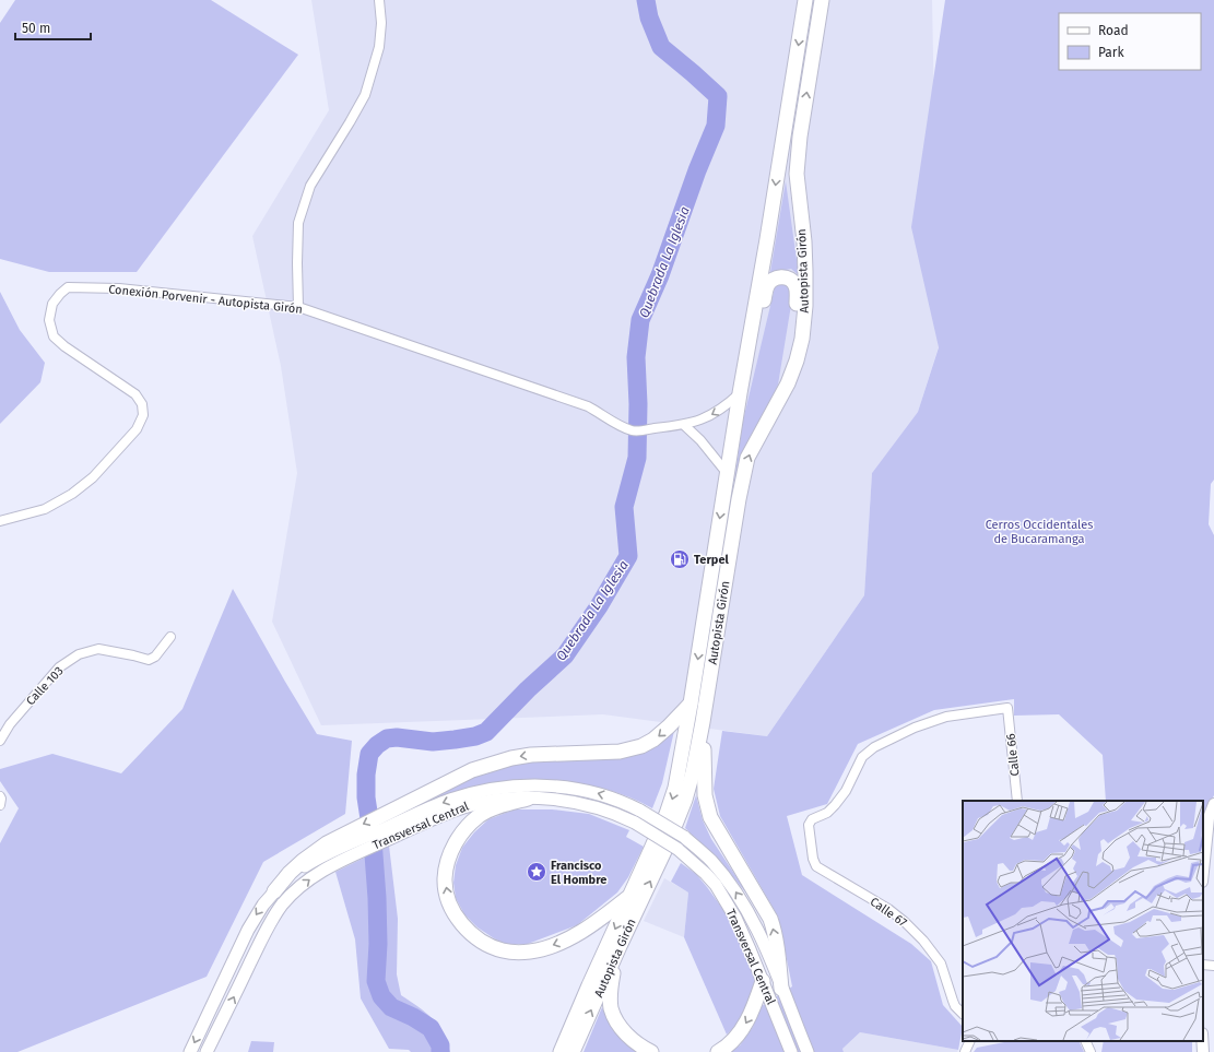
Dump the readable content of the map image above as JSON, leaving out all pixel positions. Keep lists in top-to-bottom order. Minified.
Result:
{"streets":{"highway":["Autopista Girón"],"main road":["Transversal Central"],"street":["Conexión Porvenir - Autopista Girón","Calle 103","Calle 66","Calle 67"]},"crossings":[["Autopista Girón","Conexión Porvenir - Autopista Girón"],["Calle 66","Calle 67"]],"water":["Quebrada La Iglesia"],"parks":["Cerros Occidentales de Bucaramanga"],"places":{"fuel station":["Terpel"],"place":["Francisco El Hombre"]},"legend":["Road","Park"],"scale_bar":"50 m"}
